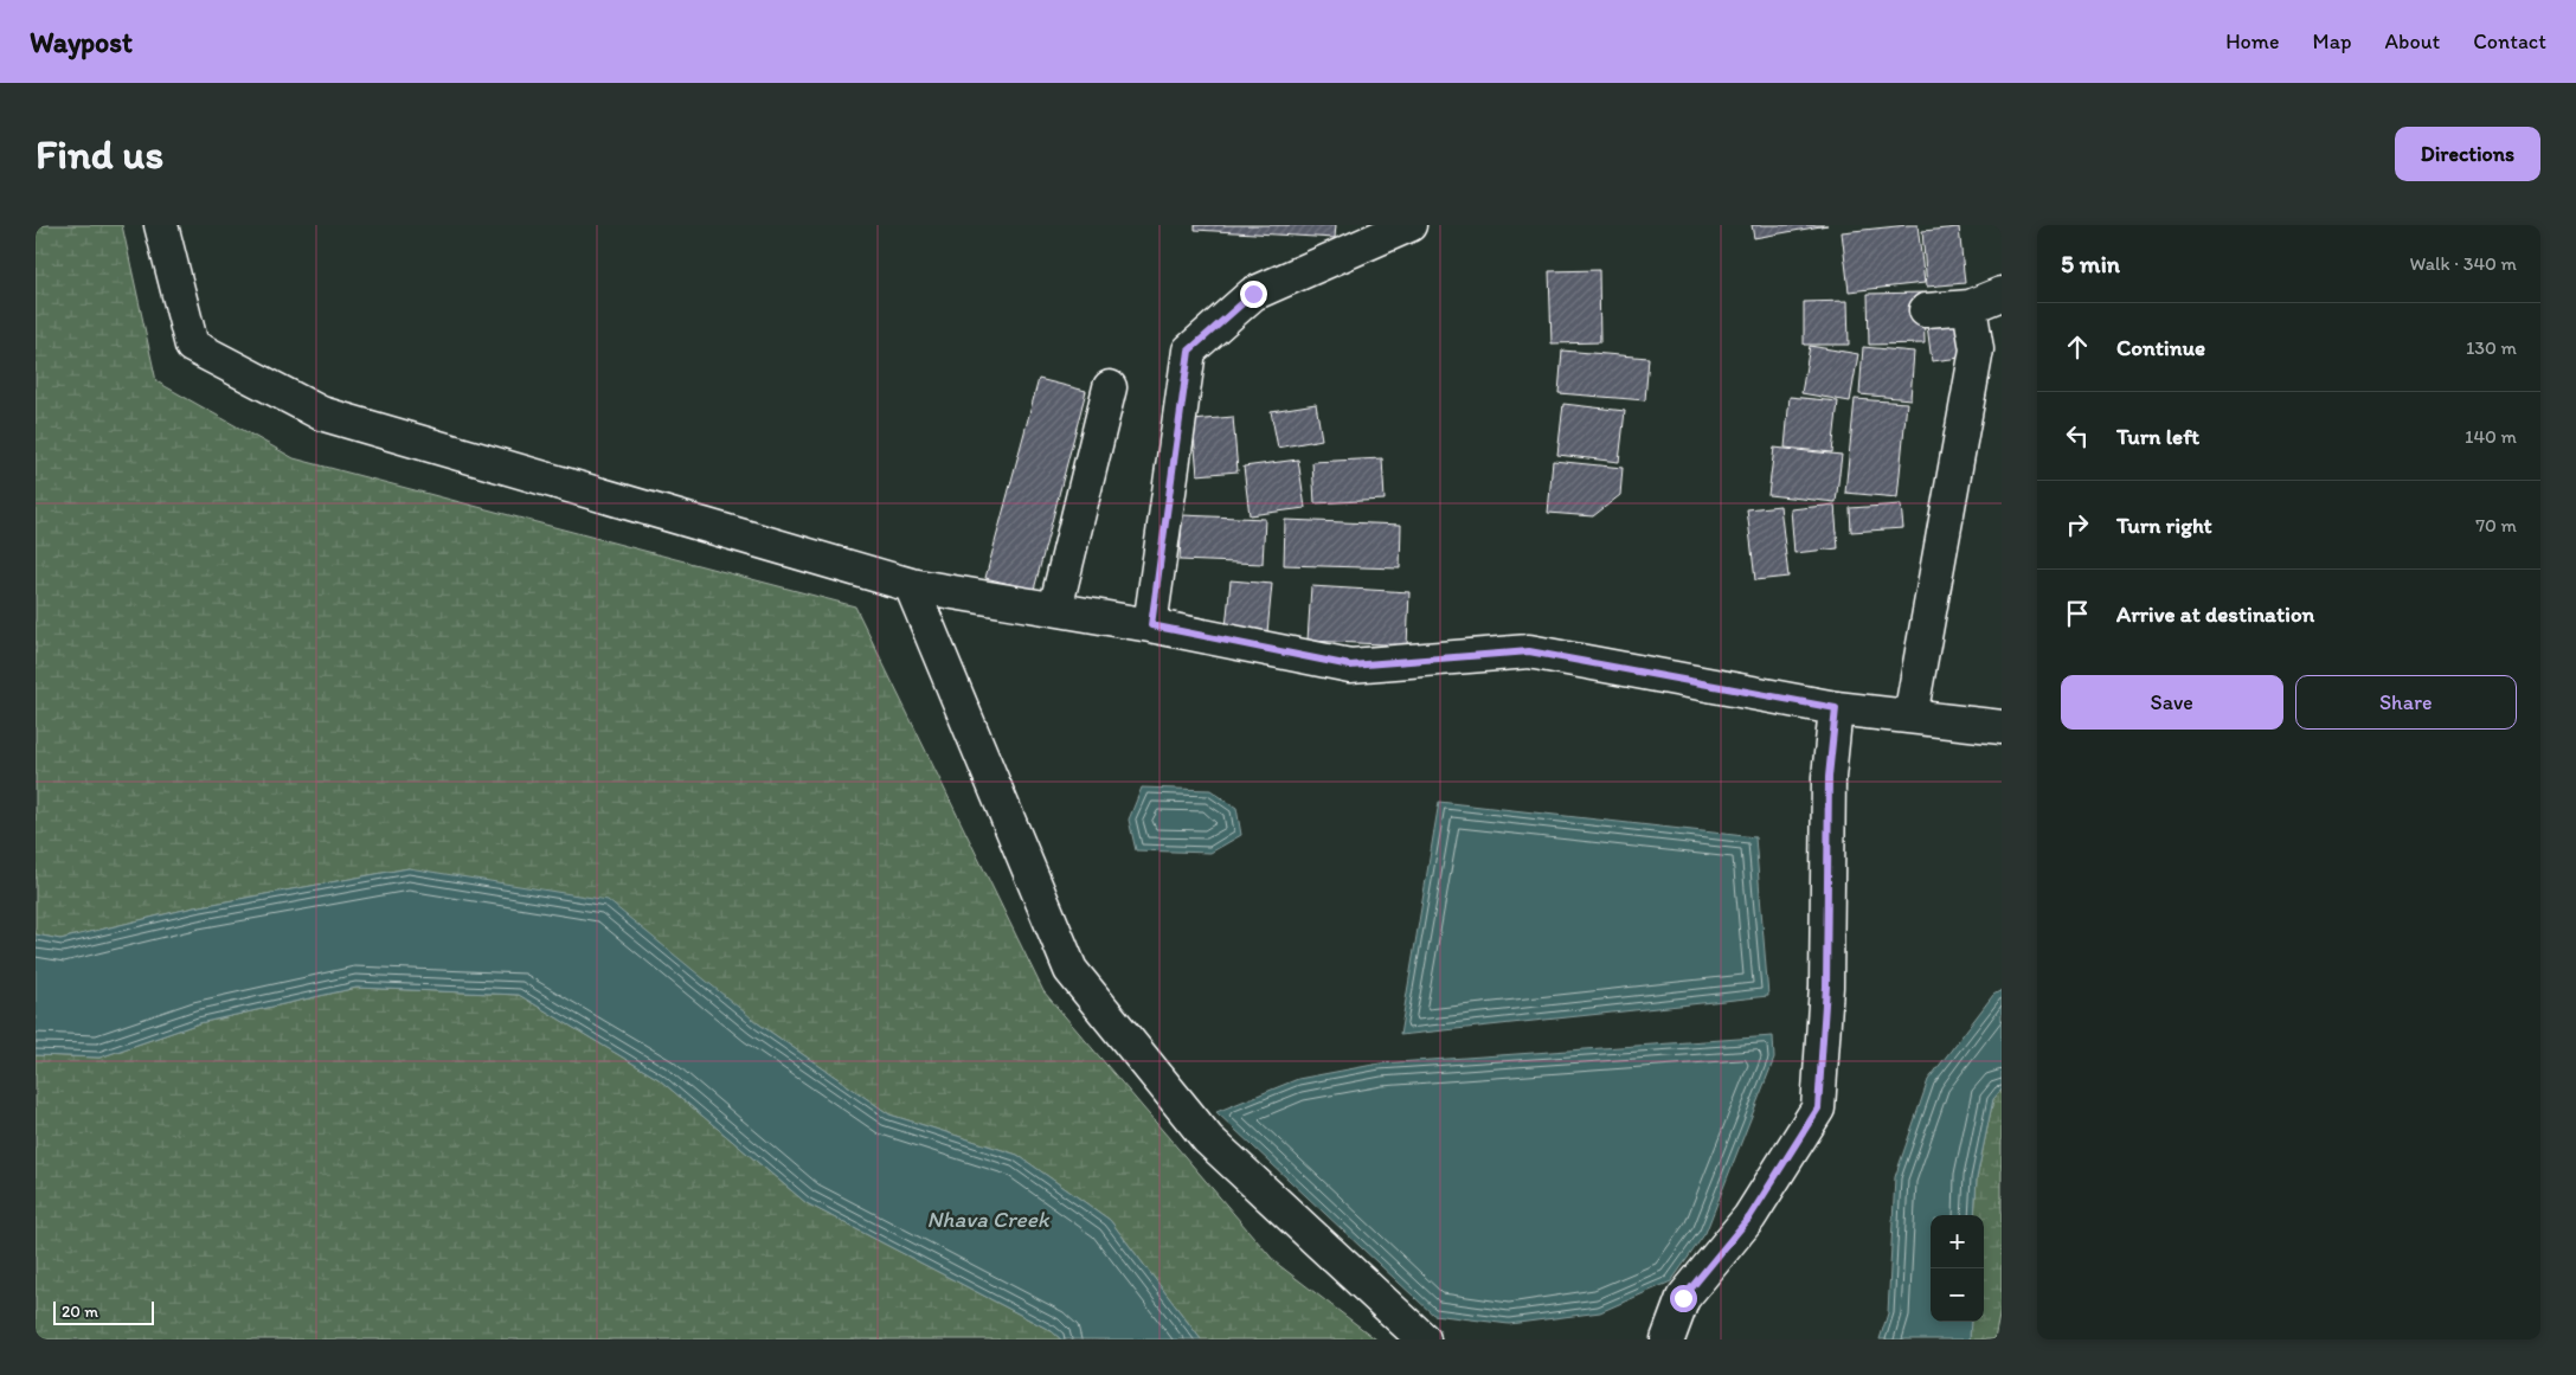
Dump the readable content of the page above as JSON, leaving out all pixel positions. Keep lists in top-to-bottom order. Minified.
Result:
{"water":["Nhava Creek"],"scale_bar":"20 m","page":{"header":"Waypost","nav":["Home","Map","About","Contact"],"buttons":["Directions",["Save","Share"]],"title":"Find us","heading":["5 min","Walk · 340 m"],"list":[["Continue","130 m"],["Turn left","140 m"],["Turn right","70 m"],"Arrive at destination"],"map_buttons":["+","−"],"scale":"20 m"}}
